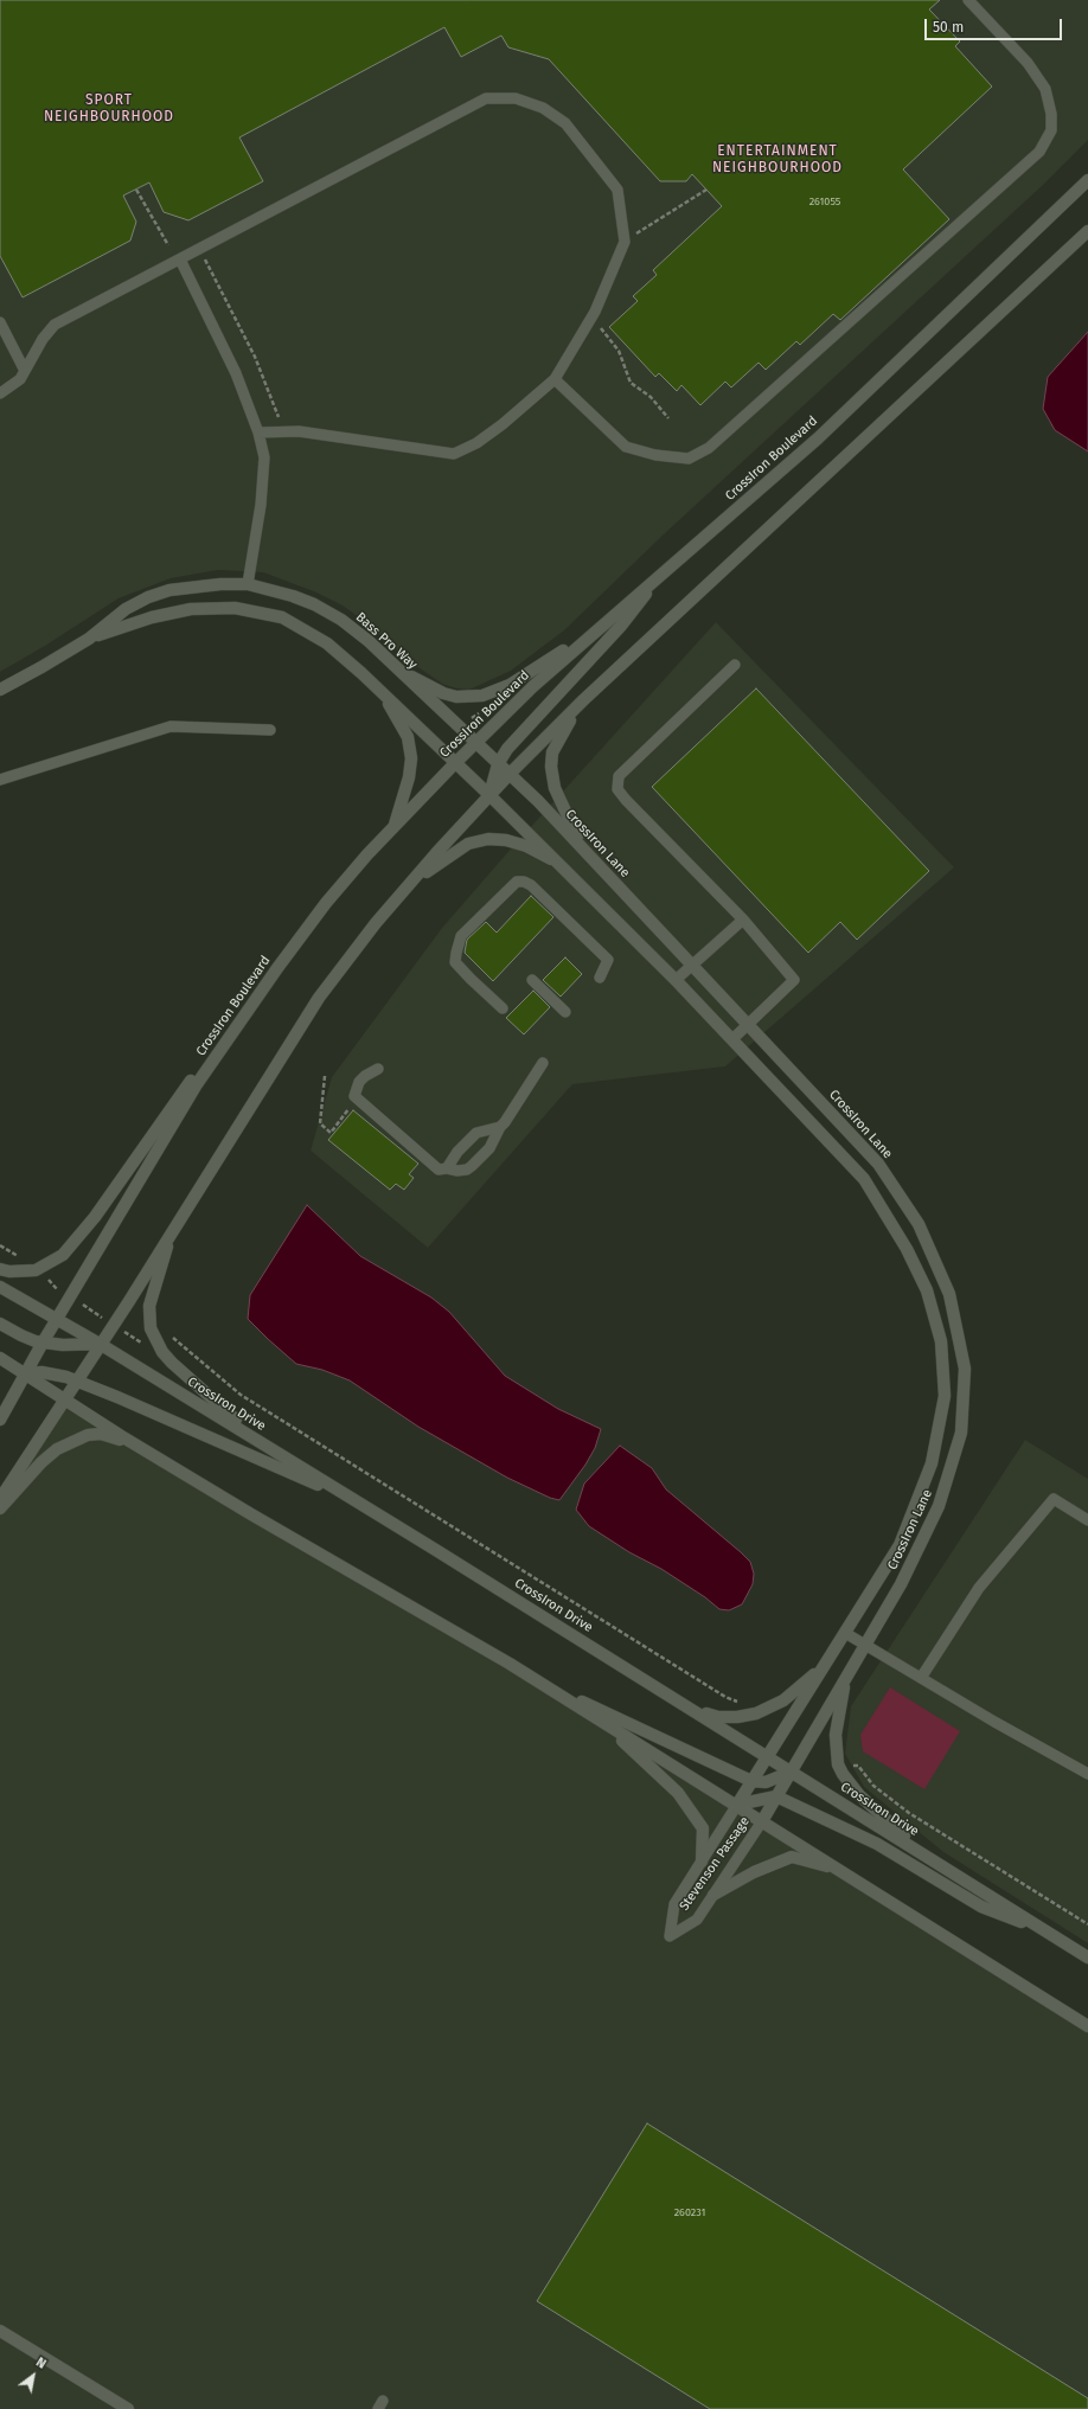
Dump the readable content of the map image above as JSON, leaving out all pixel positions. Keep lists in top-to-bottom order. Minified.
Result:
{"streets":{"street":["CrossIron Boulevard","Bass Pro Way","CrossIron Lane","CrossIron Drive","Stevenson Passage"]},"crossings":[["CrossIron Boulevard","Bass Pro Way"],["CrossIron Boulevard","CrossIron Drive"],["Bass Pro Way","CrossIron Lane"],["CrossIron Lane","Stevenson Passage"],["CrossIron Drive","Stevenson Passage"]],"districts":["SPORT NEIGHBOURHOOD","ENTERTAINMENT NEIGHBOURHOOD"],"house_numbers":["261055","260231"],"scale_bar":"50 m","north":"top right"}
